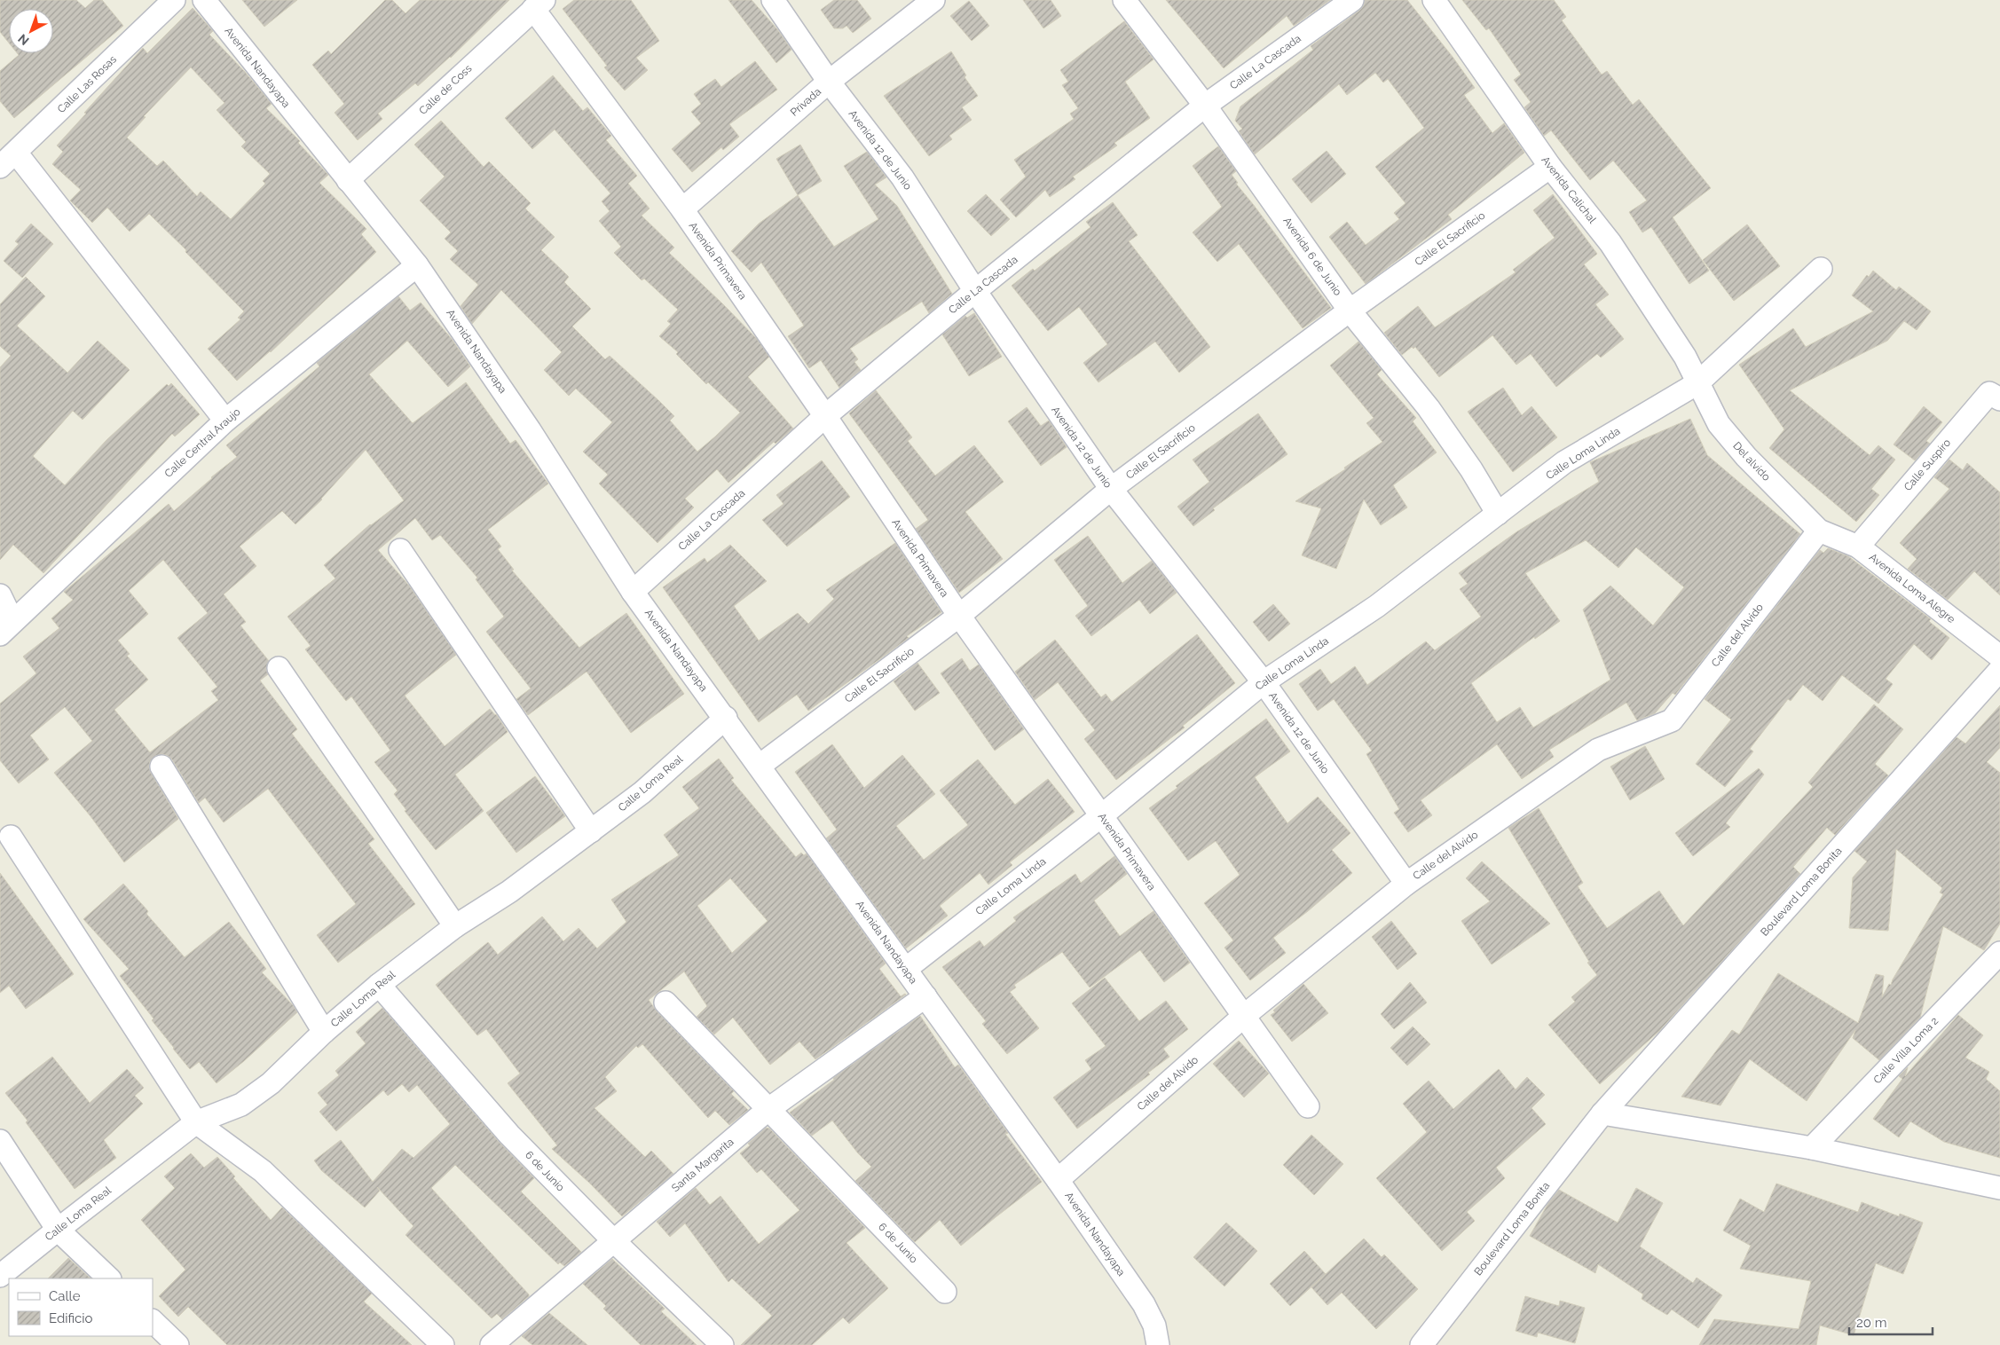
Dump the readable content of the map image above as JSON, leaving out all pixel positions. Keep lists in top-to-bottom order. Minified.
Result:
{"streets":{"street":["Calle La Cascada","Avenida Nandayapa","Calle Las Rosas","Calle de Coss","Privada","Avenida 12 de Junio","Avenida Calichal","Calle El Sacrificio","Avenida 6 de Junio","Avenida Primavera","Calle Central Araujo","Calle Loma Linda","Del alvido","Calle Suspiro","Avenida Loma Alegre","Calle del Alvido","Calle Loma Real","Boulevard Loma Bonita","Calle Villa Loma 2","Santa Margarita","6 de Junio"]},"crossings":[["Calle La Cascada","Avenida Nandayapa"],["Calle La Cascada","Avenida 12 de Junio"],["Calle La Cascada","Avenida 6 de Junio"],["Calle La Cascada","Avenida Primavera"],["Avenida Nandayapa","Calle de Coss"],["Avenida Nandayapa","Calle El Sacrificio"],["Avenida Nandayapa","Calle Central Araujo"],["Avenida Nandayapa","Calle Loma Linda"],["Avenida Nandayapa","Calle del Alvido"],["Avenida Nandayapa","Calle Loma Real"],["Avenida Nandayapa","Santa Margarita"],["Calle de Coss","Avenida Primavera"],["Privada","Avenida 12 de Junio"],["Privada","Avenida Primavera"],["Avenida 12 de Junio","Calle El Sacrificio"],["Avenida 12 de Junio","Calle Loma Linda"],["Avenida 12 de Junio","Calle del Alvido"],["Avenida Calichal","Calle El Sacrificio"],["Avenida Calichal","Calle Loma Linda"],["Avenida Calichal","Del alvido"],["Calle El Sacrificio","Avenida 6 de Junio"],["Calle El Sacrificio","Avenida Primavera"],["Avenida 6 de Junio","Calle Loma Linda"],["Avenida Primavera","Calle Loma Linda"],["Avenida Primavera","Calle del Alvido"],["Calle Loma Linda","Del alvido"],["Del alvido","Avenida Loma Alegre"],["Del alvido","Calle del Alvido"],["Calle Suspiro","Avenida Loma Alegre"],["Avenida Loma Alegre","Calle del Alvido"],["Calle Loma Real","6 de Junio"],["Santa Margarita","6 de Junio"]],"legend":["Calle","Edificio"],"scale_bar":"20 m","north":"bottom left"}
